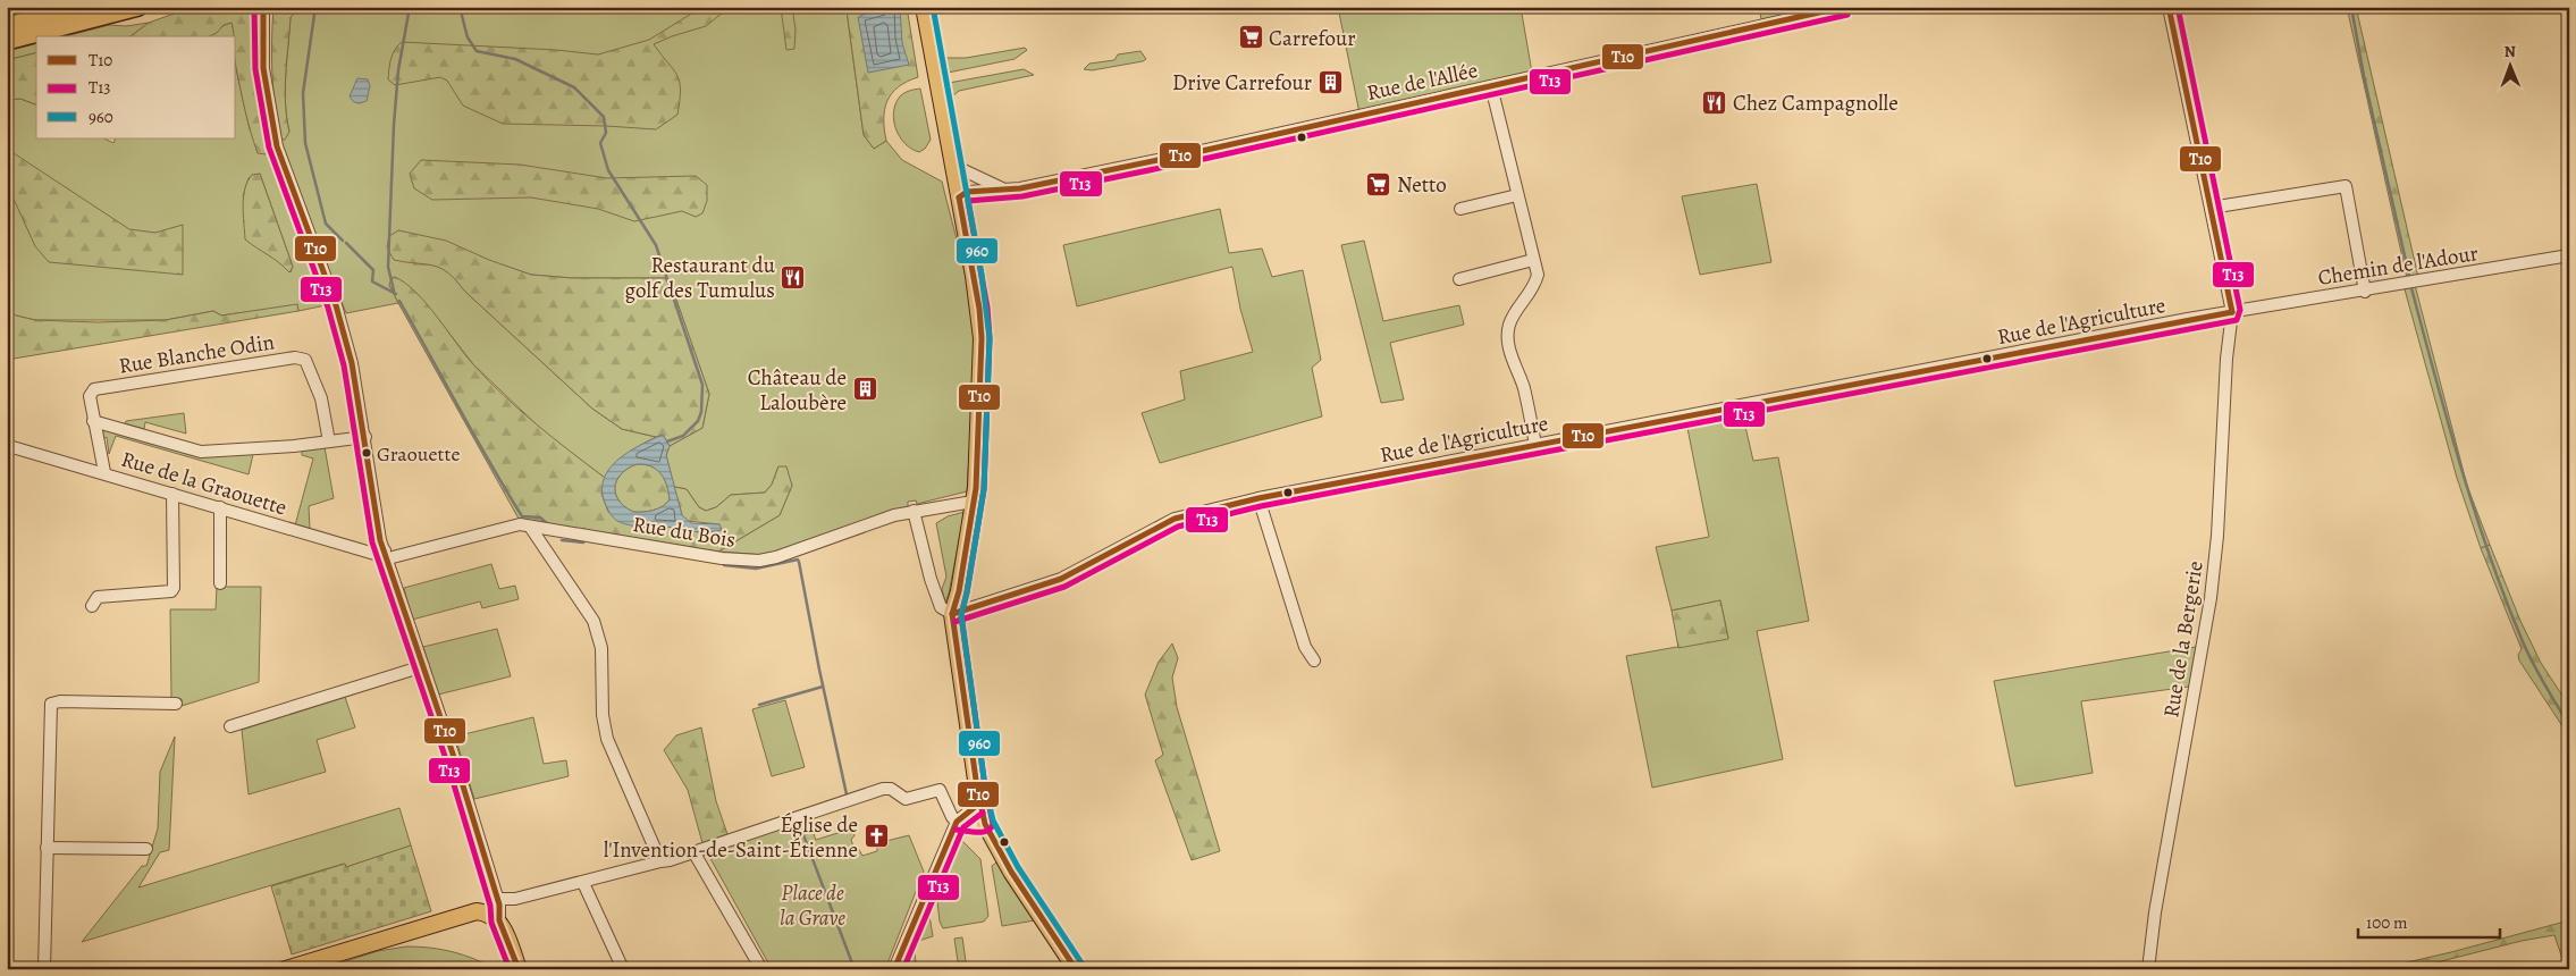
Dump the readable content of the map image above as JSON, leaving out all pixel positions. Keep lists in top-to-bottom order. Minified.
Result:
{"streets":{"street":["Rue de l'Allée","Chemin de l'Adour","Rue de l'Agriculture","Rue Blanche Odin","Rue de la Graouette","Rue du Bois","Rue de la Bergerie"]},"crossings":[["Chemin de l'Adour","Rue de l'Agriculture"],["Chemin de l'Adour","Rue de la Bergerie"],["Rue de l'Agriculture","Rue de la Bergerie"],["Rue Blanche Odin","Rue de la Graouette"],["Rue de la Graouette","Rue du Bois"]],"parks":["Place de la Grave"],"places":{"supermarket":["Carrefour","Netto"],"building":["Drive Carrefour","Château de Laloubère"],"restaurant":["Chez Campagnolle","Restaurant du golf des Tumulus"],"other":["Graouette"],"church":["Église de l'Invention-de-Saint-Étienne"]},"lines":["transit line T10","transit line T13","transit line 960"],"legend":["T10","T13","960"],"scale_bar":"100 m","north":"top"}
